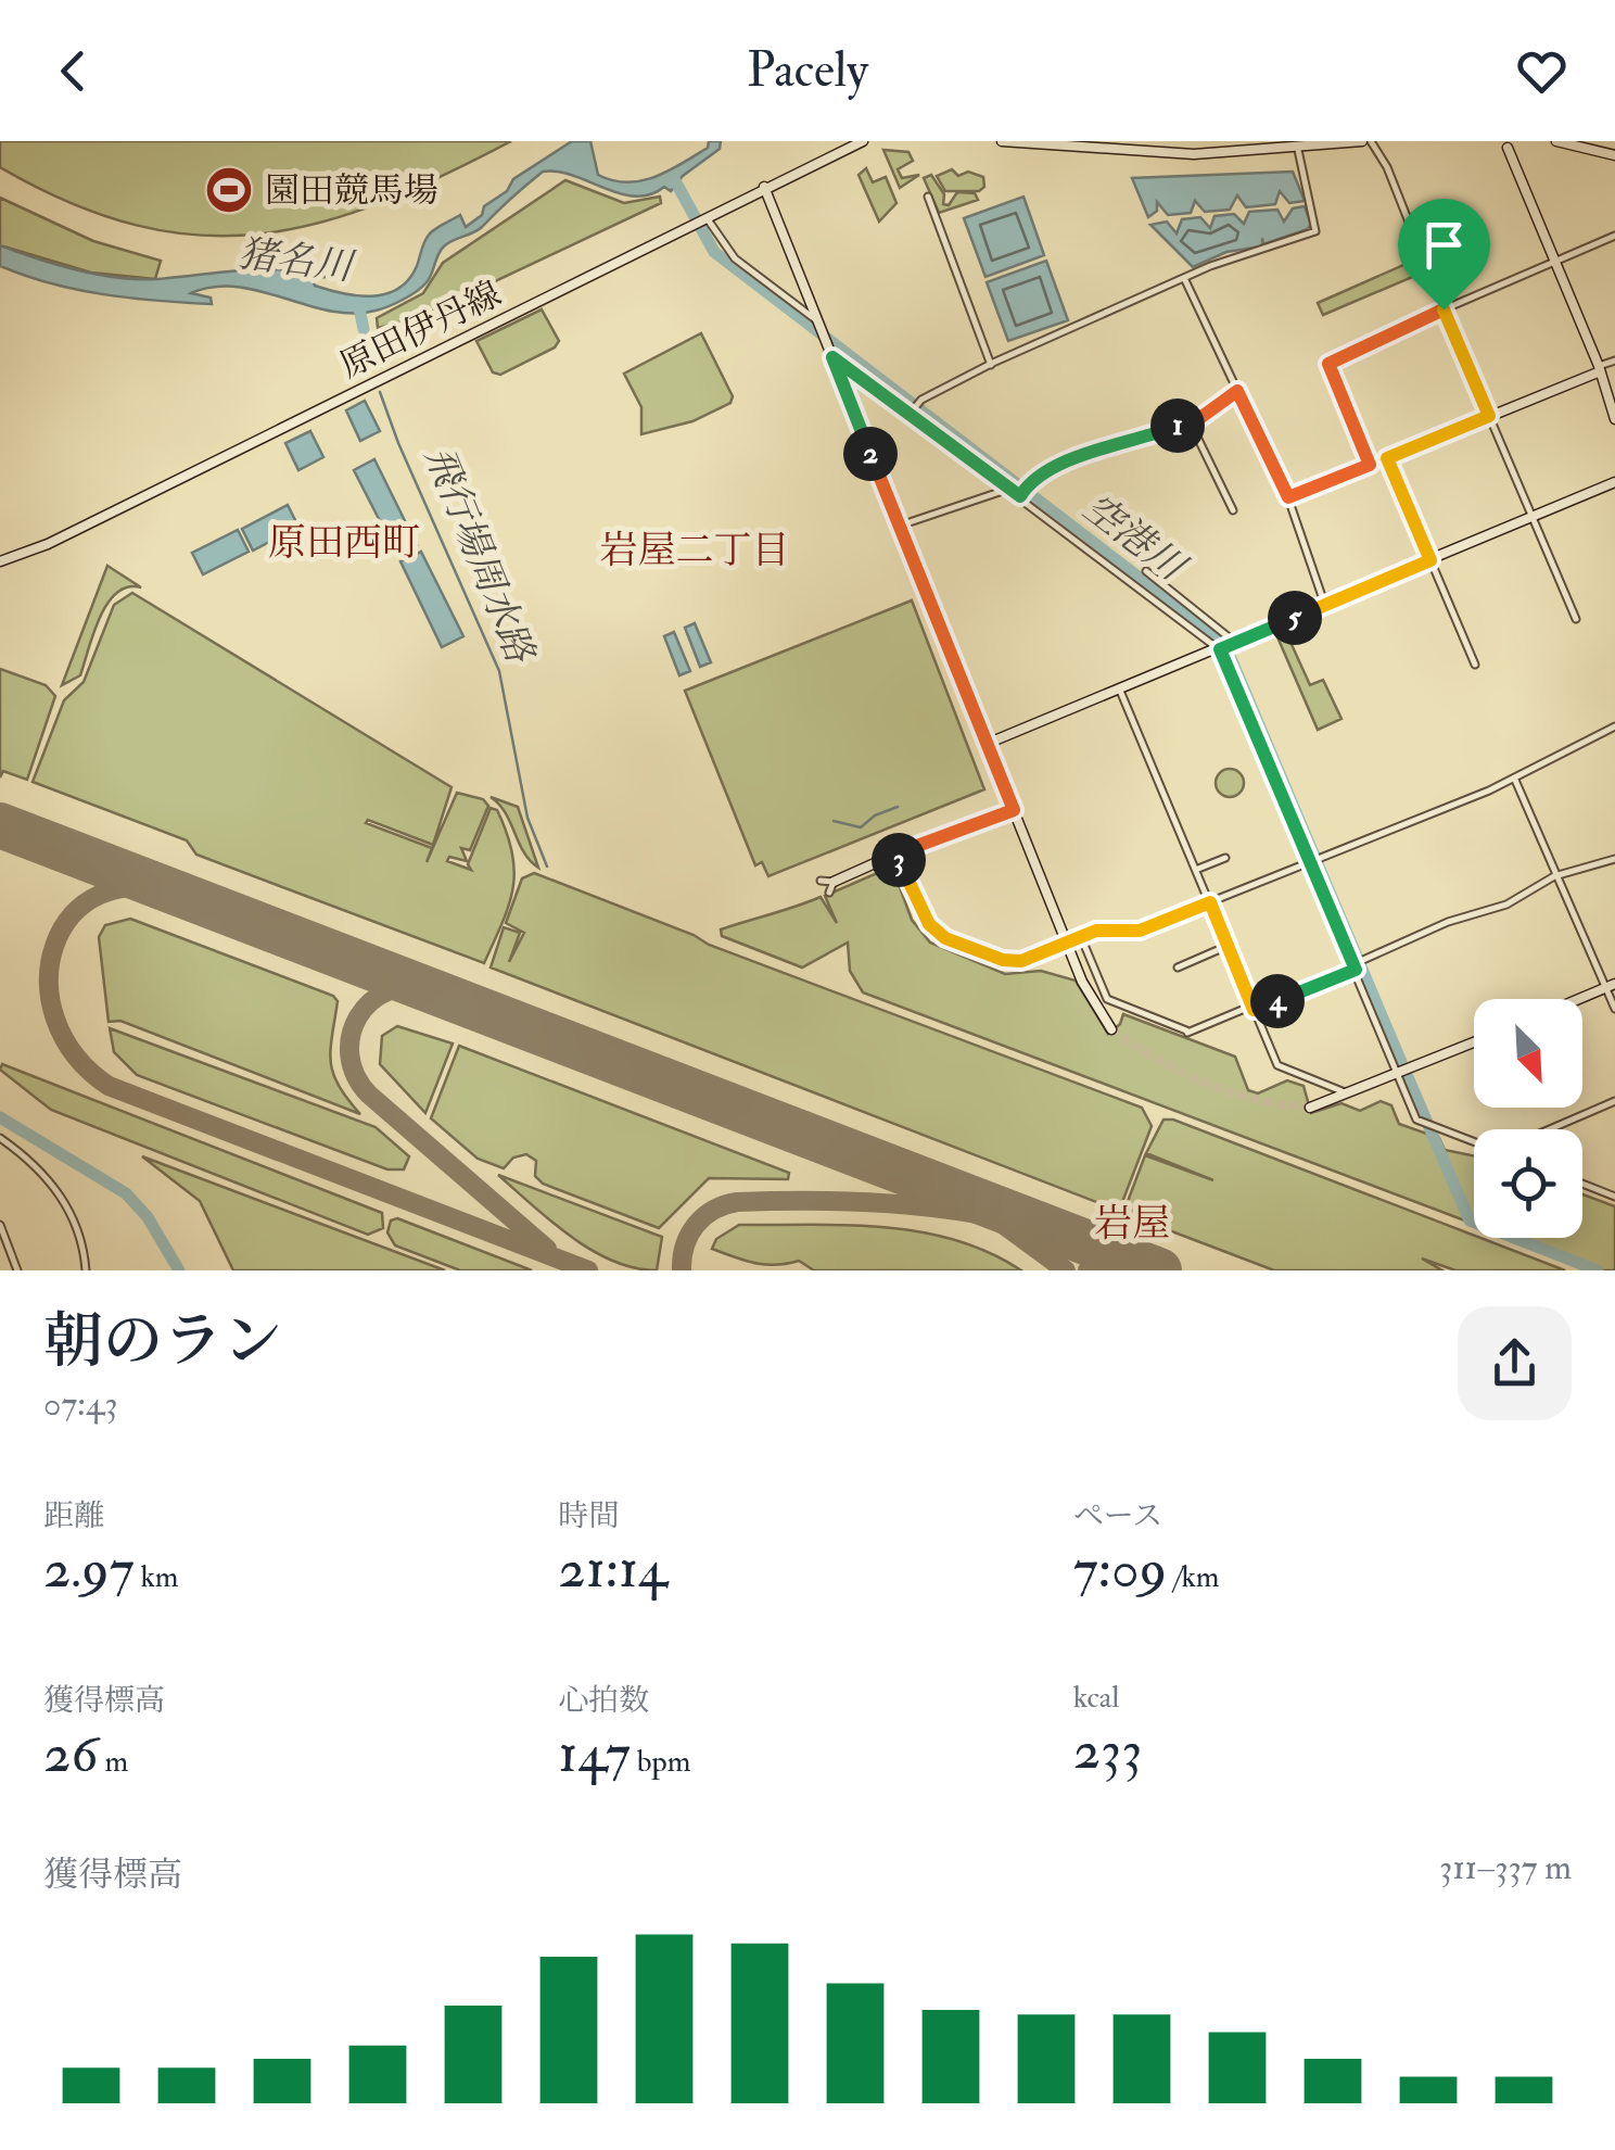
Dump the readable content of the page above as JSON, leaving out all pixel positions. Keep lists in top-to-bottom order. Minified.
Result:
{"streets":{"street":["原田伊丹線"]},"districts":["原田西町","岩屋二丁目","岩屋"],"water":["猪名川","空港川","飛行場周水路"],"places":{"sports":["園田競馬場"]},"north":"bottom right","page":{"header":"Pacely","pins":["1","2","5","3","4"],"heading":["朝のラン","07:43"],"stats":[["距離","2.97 km"],["時間","21:14"],["ペース","7:09 /km"],["獲得標高","26 m"],["心拍数","147 bpm"],["kcal","233"]],"chart":["獲得標高","311–337 m"]}}
